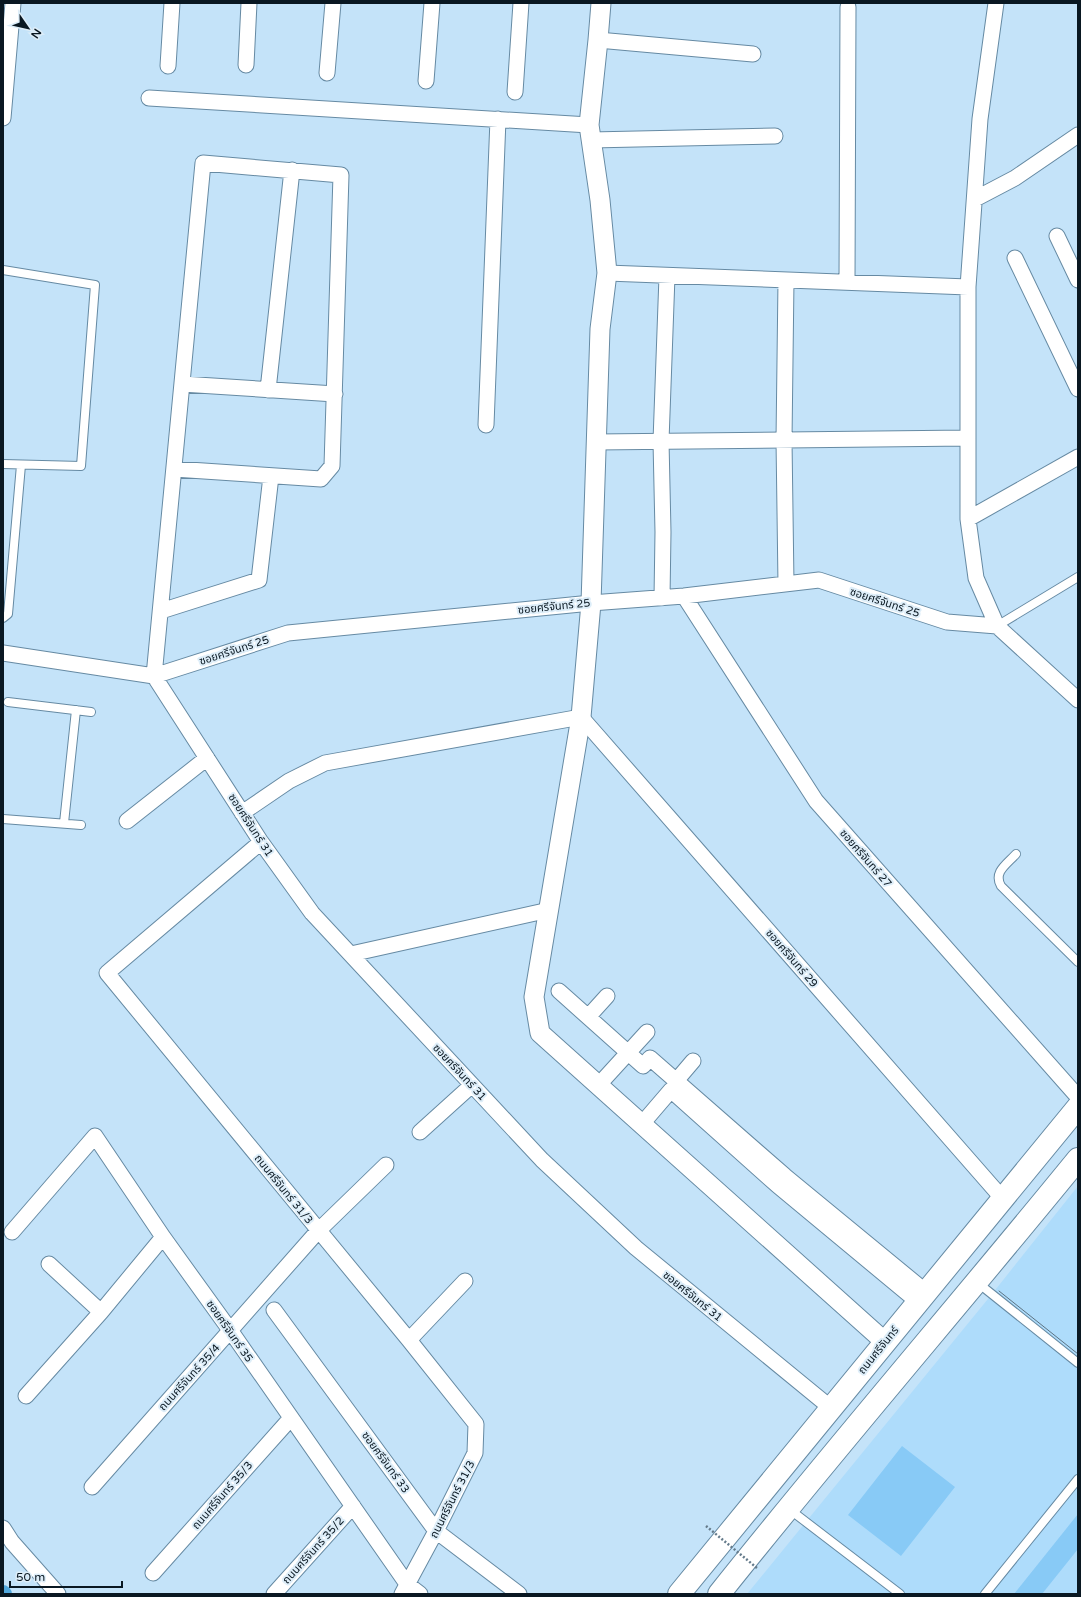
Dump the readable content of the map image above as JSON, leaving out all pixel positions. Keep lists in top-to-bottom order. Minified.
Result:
{"streets":{"main road":["ถนนศรีจันทร์"],"street":["ซอยศรีจันทร์ 25","ซอยศรีจันทร์ 31","ซอยศรีจันทร์ 27","ซอยศรีจันทร์ 29","ถนนศรีจันทร์ 31/3","ซอยศรีจันทร์ 35","ถนนศรีจันทร์ 35/4","ซอยศรีจันทร์ 33","ถนนศรีจันทร์ 35/3","ถนนศรีจันทร์ 35/2"]},"crossings":[["ซอยศรีจันทร์ 25","ซอยศรีจันทร์ 31"],["ซอยศรีจันทร์ 25","ซอยศรีจันทร์ 27"],["ซอยศรีจันทร์ 31","ถนนศรีจันทร์ 31/3"],["ซอยศรีจันทร์ 31","ถนนศรีจันทร์"],["ซอยศรีจันทร์ 29","ถนนศรีจันทร์"],["ถนนศรีจันทร์ 31/3","ซอยศรีจันทร์ 35"],["ถนนศรีจันทร์ 31/3","ถนนศรีจันทร์ 35/4"],["ถนนศรีจันทร์ 31/3","ซอยศรีจันทร์ 33"],["ซอยศรีจันทร์ 35","ถนนศรีจันทร์ 35/4"],["ซอยศรีจันทร์ 35","ถนนศรีจันทร์ 35/3"],["ซอยศรีจันทร์ 35","ถนนศรีจันทร์ 35/2"]],"scale_bar":"50 m","north":"bottom right"}
